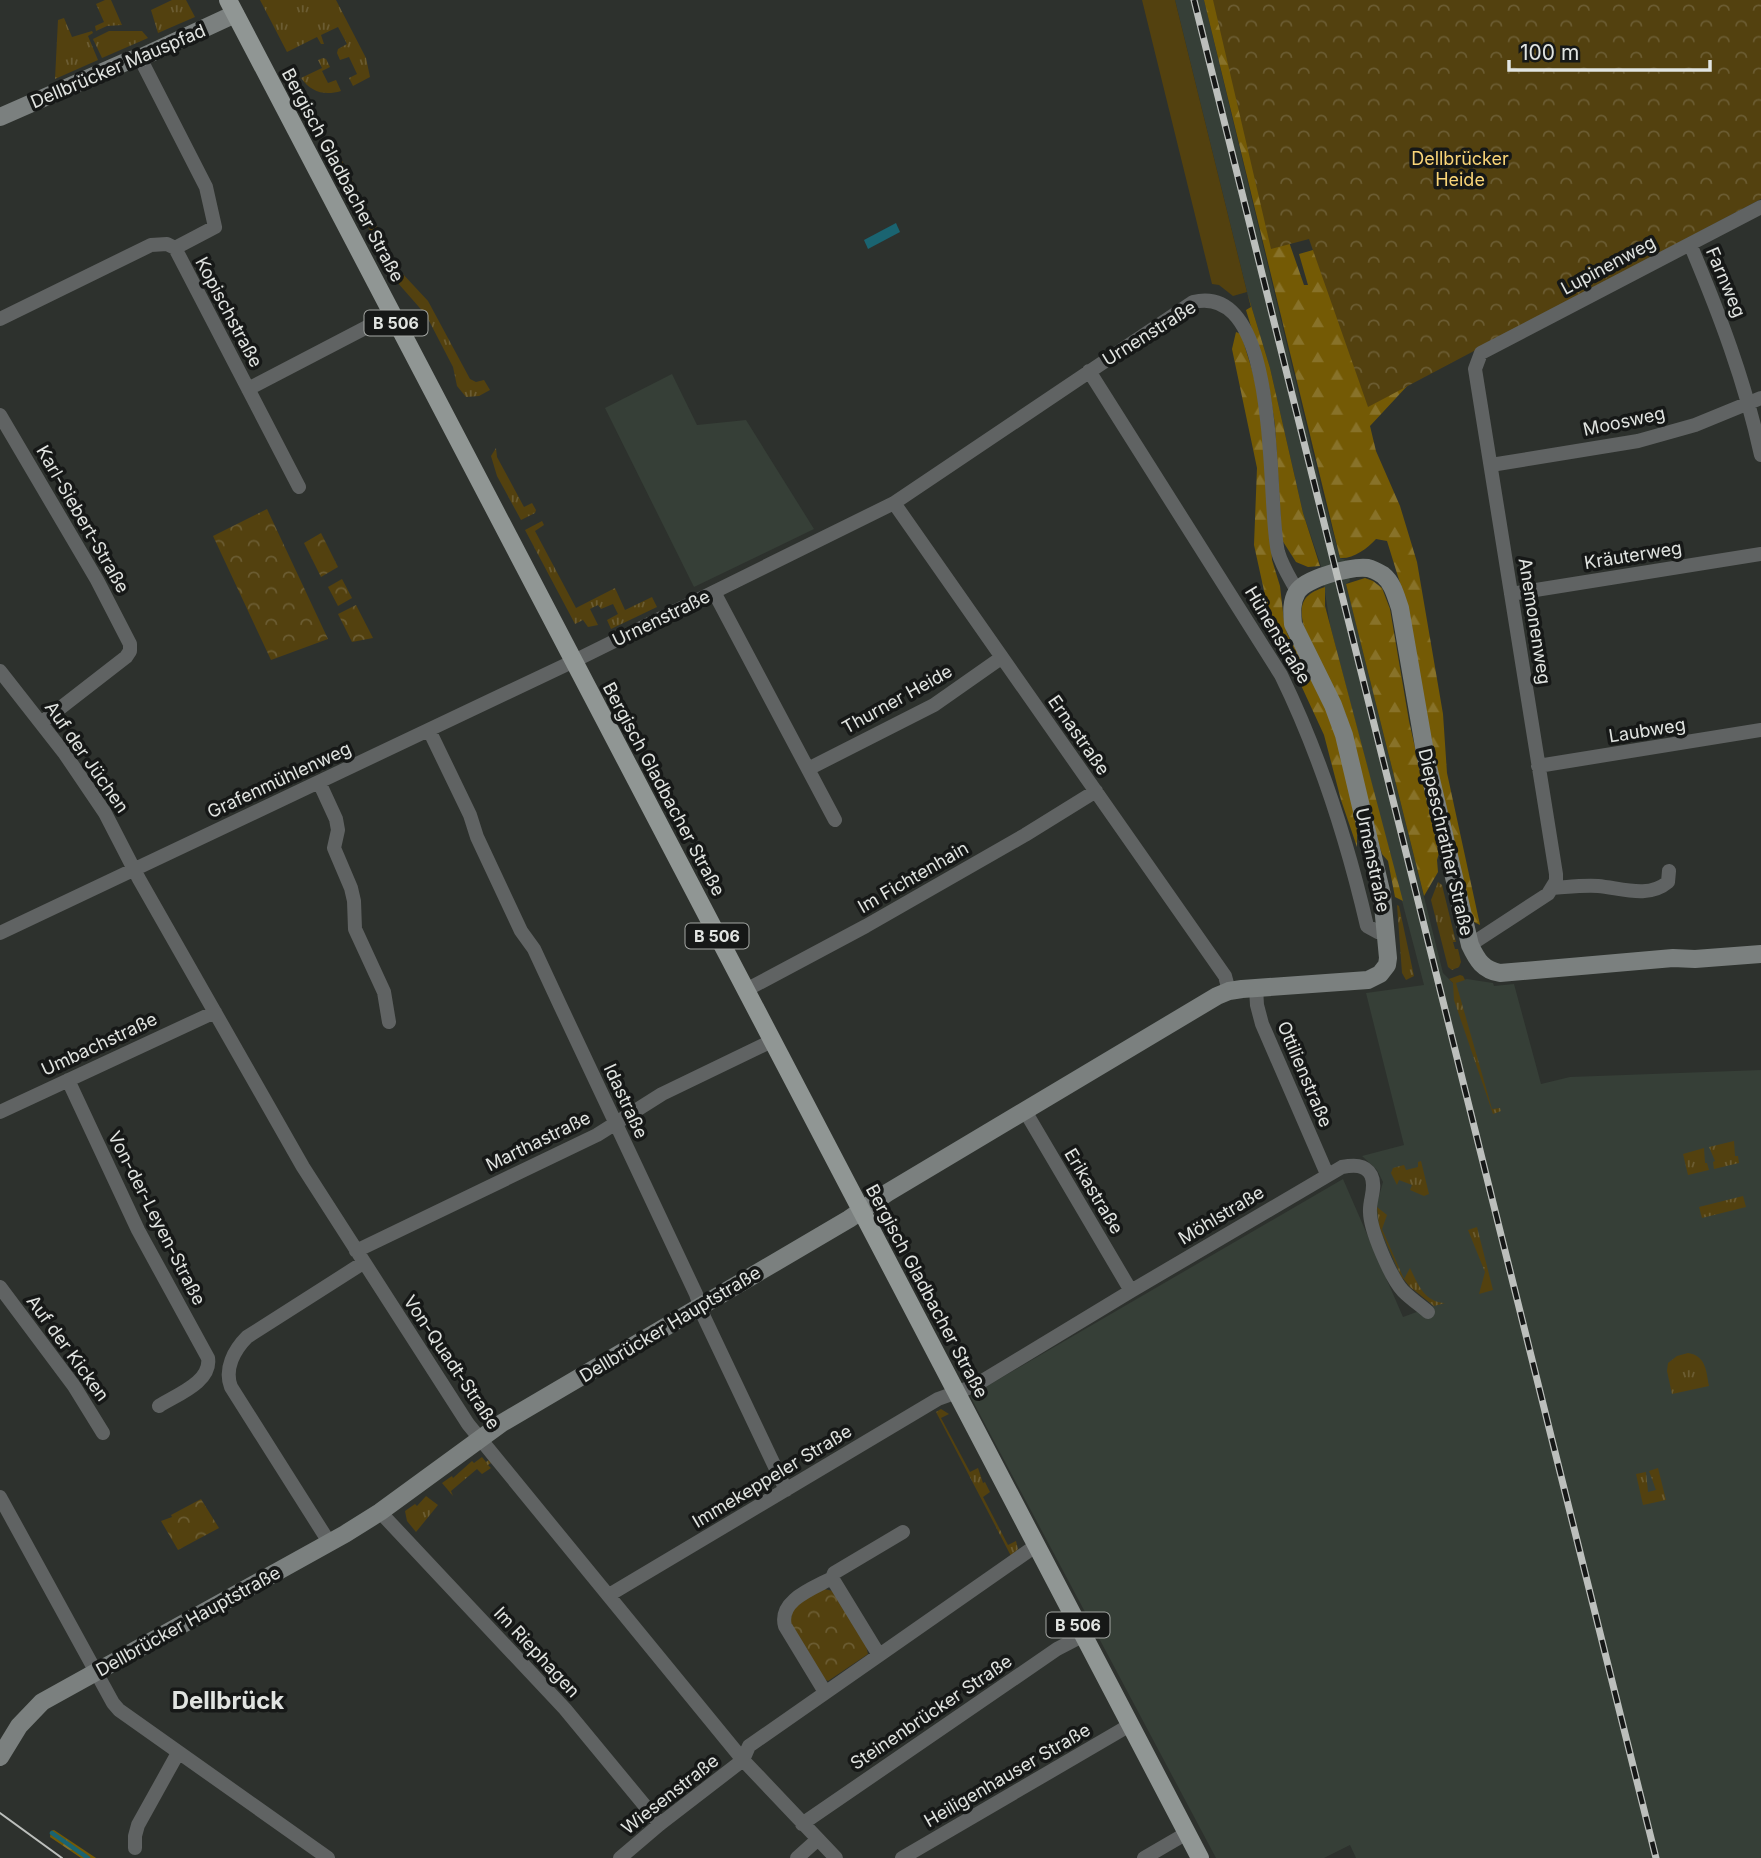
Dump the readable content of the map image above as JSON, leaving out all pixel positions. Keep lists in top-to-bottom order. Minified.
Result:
{"streets":{"main road":["Bergisch Gladbacher Straße","B 506"],"street":["Dellbrücker Mauspfad","Lupinenweg","Farnweg","Kopischstraße","Urnenstraße","Moosweg","Karl-Siebert-Straße","Kräuterweg","Anemonenweg","Hünenstraße","Thurner Heide","Laubweg","Ernastraße","Auf der Jüchen","Grafenmühlenweg","Diepeschrather Straße","Im Fichtenhain","Umbachstraße","Ottilienstraße","Idastraße","Marthastraße","Erikastraße","Möhlstraße","Von-der-Leyen-Straße","Dellbrücker Hauptstraße","Auf der Kicken","Von-Quadt-Straße","Immekeppeler Straße","Im Riephagen","Steinenbrücker Straße","Heiligenhauser Straße","Wiesenstraße"]},"crossings":[["Dellbrücker Mauspfad","Bergisch Gladbacher Straße"],["Dellbrücker Mauspfad","Kopischstraße"],["Bergisch Gladbacher Straße","Urnenstraße"],["Bergisch Gladbacher Straße","Grafenmühlenweg"],["Bergisch Gladbacher Straße","Im Fichtenhain"],["Bergisch Gladbacher Straße","Marthastraße"],["Bergisch Gladbacher Straße","Möhlstraße"],["Bergisch Gladbacher Straße","Dellbrücker Hauptstraße"],["Bergisch Gladbacher Straße","Immekeppeler Straße"],["Bergisch Gladbacher Straße","Steinenbrücker Straße"],["Bergisch Gladbacher Straße","Heiligenhauser Straße"],["Bergisch Gladbacher Straße","Wiesenstraße"],["Lupinenweg","Farnweg"],["Lupinenweg","Anemonenweg"],["Farnweg","Moosweg"],["Urnenstraße","Hünenstraße"],["Urnenstraße","Ernastraße"],["Urnenstraße","Grafenmühlenweg"],["Urnenstraße","Diepeschrather Straße"],["Urnenstraße","Dellbrücker Hauptstraße"],["Moosweg","Anemonenweg"],["Karl-Siebert-Straße","Auf der Jüchen"],["Kräuterweg","Anemonenweg"],["Anemonenweg","Laubweg"],["Thurner Heide","Ernastraße"],["Ernastraße","Im Fichtenhain"],["Ernastraße","Dellbrücker Hauptstraße"],["Auf der Jüchen","Grafenmühlenweg"],["Auf der Jüchen","Von-Quadt-Straße"],["Grafenmühlenweg","Idastraße"],["Grafenmühlenweg","Von-Quadt-Straße"],["Umbachstraße","Von-der-Leyen-Straße"],["Umbachstraße","Von-Quadt-Straße"],["Ottilienstraße","Möhlstraße"],["Ottilienstraße","Dellbrücker Hauptstraße"],["Idastraße","Marthastraße"],["Idastraße","Dellbrücker Hauptstraße"],["Idastraße","Immekeppeler Straße"],["Marthastraße","Dellbrücker Hauptstraße"],["Marthastraße","Von-Quadt-Straße"],["Erikastraße","Möhlstraße"],["Erikastraße","Dellbrücker Hauptstraße"],["Möhlstraße","Immekeppeler Straße"],["Dellbrücker Hauptstraße","Von-Quadt-Straße"],["Dellbrücker Hauptstraße","Im Riephagen"],["Von-Quadt-Straße","Immekeppeler Straße"],["Von-Quadt-Straße","Steinenbrücker Straße"],["Von-Quadt-Straße","Wiesenstraße"],["Im Riephagen","Wiesenstraße"]],"districts":["Dellbrück"],"parks":["Dellbrücker Heide"],"scale_bar":"100 m"}
